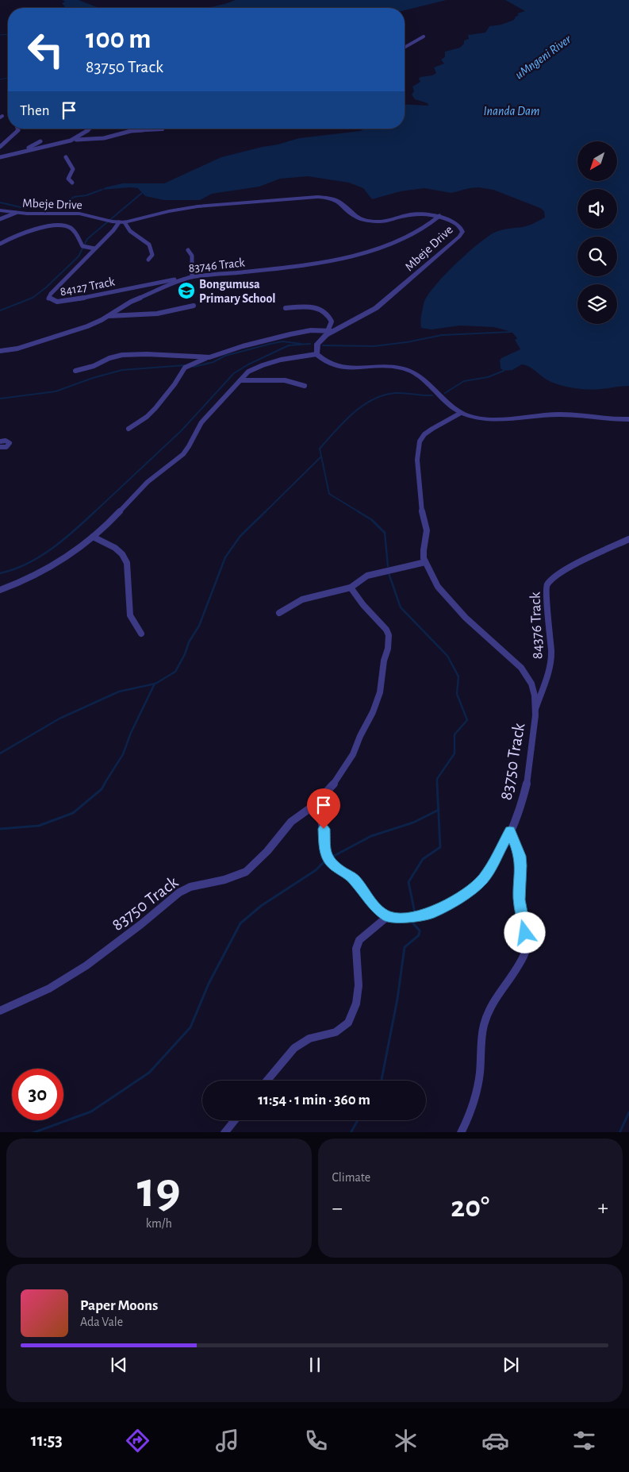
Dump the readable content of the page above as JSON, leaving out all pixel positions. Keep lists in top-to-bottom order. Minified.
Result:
{"streets":{"street":["Mbeje Drive","83746 Track","84127 Track","84376 Track","83750 Track"]},"crossings":[["Mbeje Drive","83746 Track"],["Mbeje Drive","84127 Track"],["83746 Track","84127 Track"],["84376 Track","83750 Track"]],"water":["uMngeni River","Inanda Dam"],"places":{"school or university":["Bongumusa Primary School"]},"north":"bottom left","page":{"turn":["100 m","83750 Track"],"then":"Then","limit":"30","trip":"11:54 · 1 min · 360 m","tile":[["19","km/h"],"Climate"],"heat":["−","20°","+"],"song":["Paper Moons","Ada Vale"],"tabs":"11:53"}}
